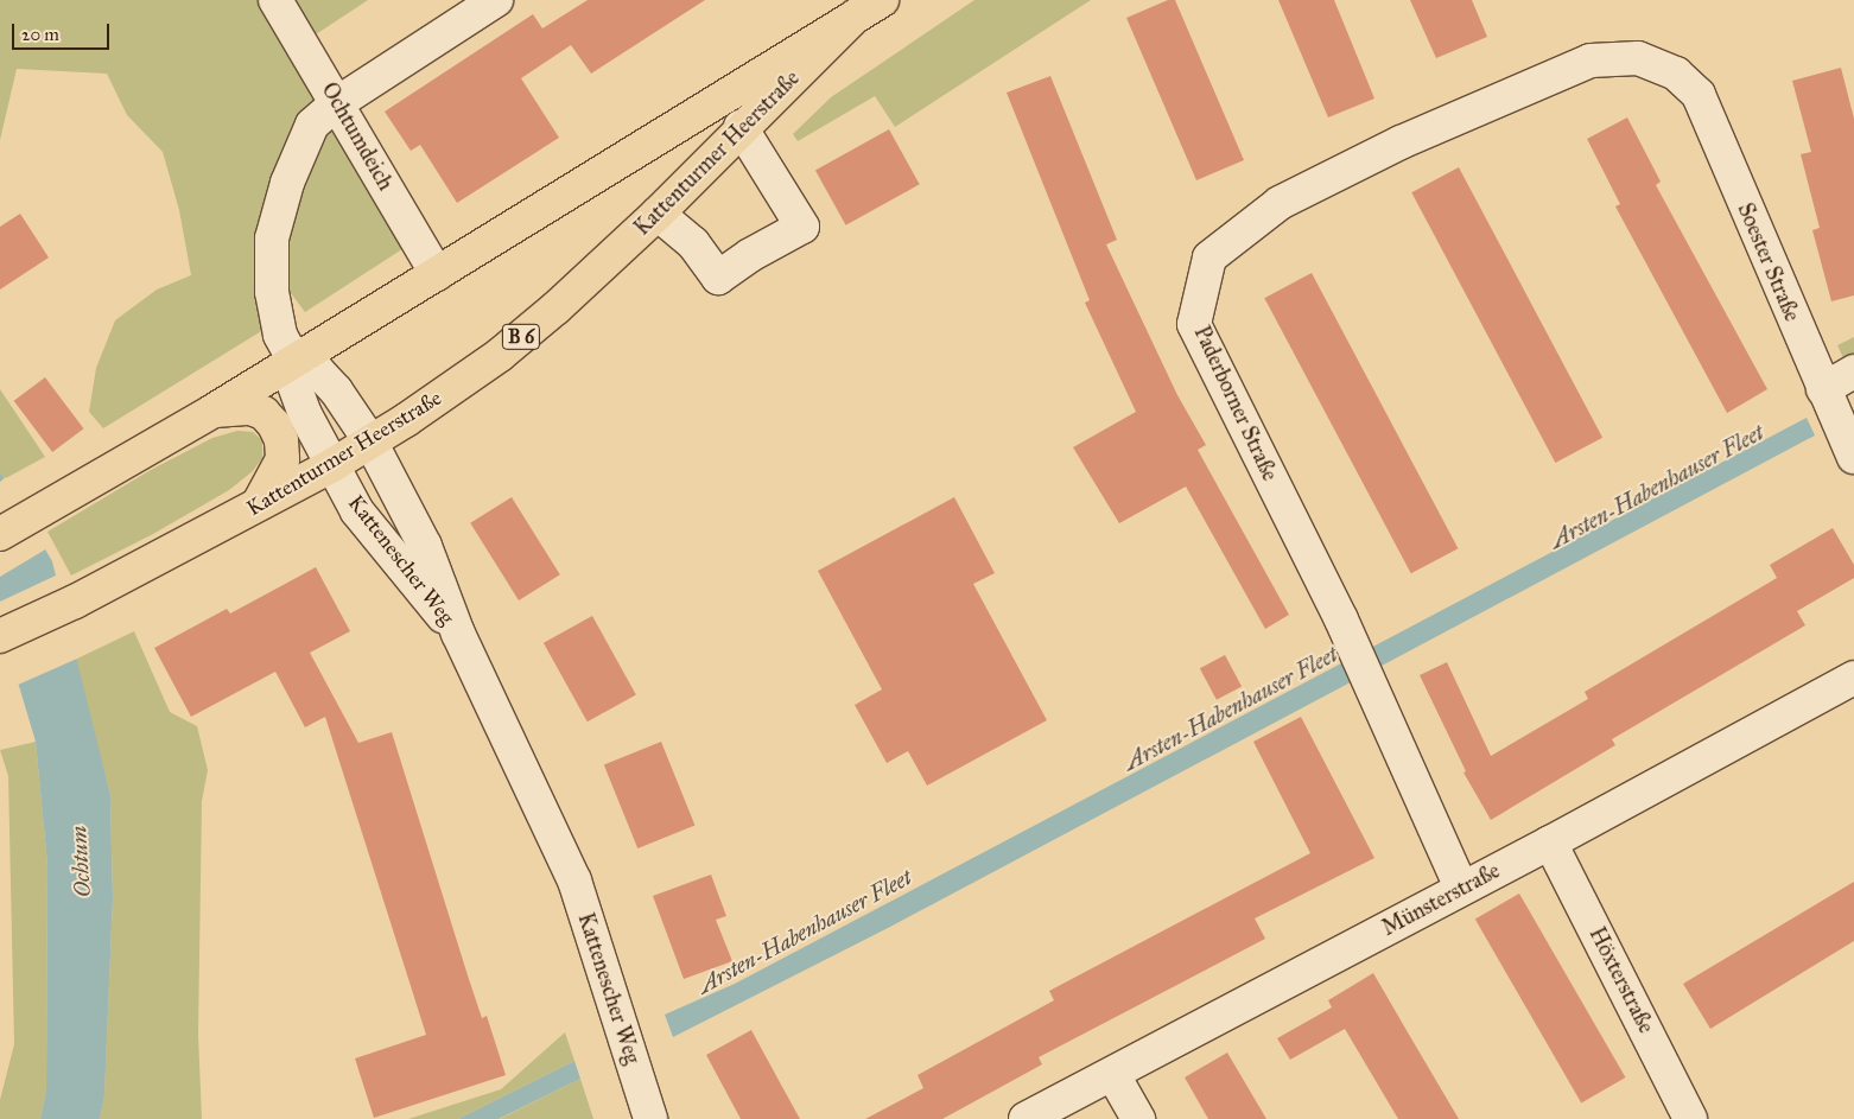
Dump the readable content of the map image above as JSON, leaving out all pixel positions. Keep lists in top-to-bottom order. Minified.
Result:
{"streets":{"main road":["Kattenturmer Heerstraße","B 6"],"street":["Ochtumdeich","Soester Straße","Paderborner Straße","Kattenescher Weg","Münsterstraße","Höxterstraße"]},"crossings":[["Ochtumdeich","Kattenturmer Heerstraße"],["Kattenturmer Heerstraße","Kattenescher Weg"],["Soester Straße","Paderborner Straße"],["Paderborner Straße","Münsterstraße"],["Münsterstraße","Höxterstraße"]],"water":["Arsten-Habenhauser Fleet","Ochtum"],"scale_bar":"20 m"}
